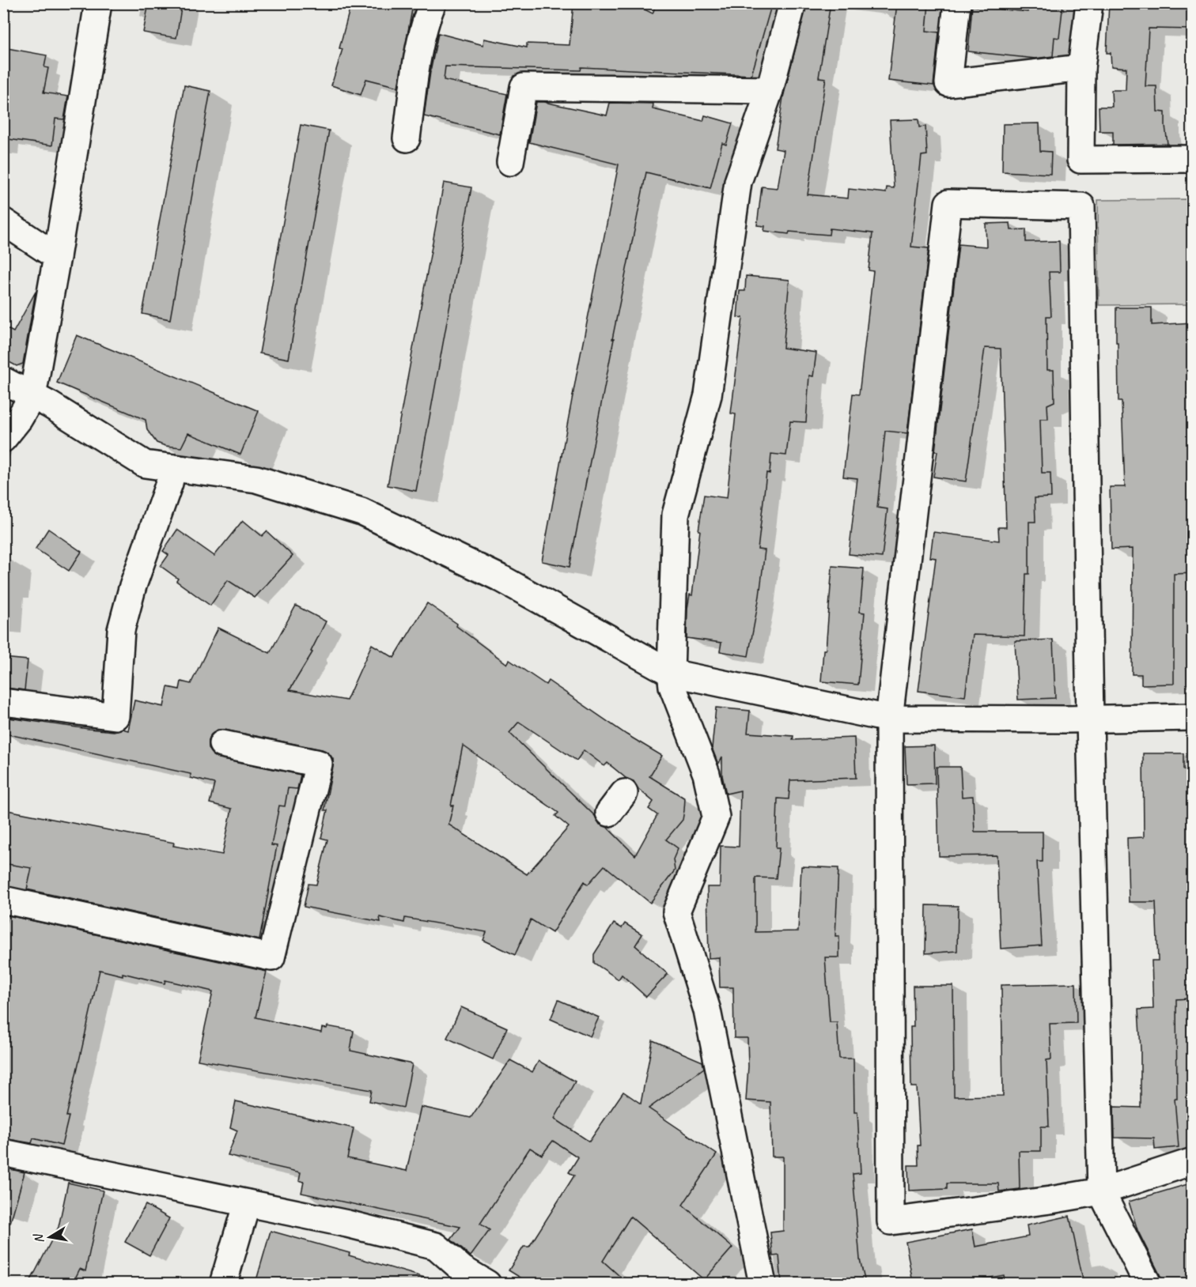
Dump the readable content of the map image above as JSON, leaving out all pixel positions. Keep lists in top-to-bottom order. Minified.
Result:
{"north":"left"}
